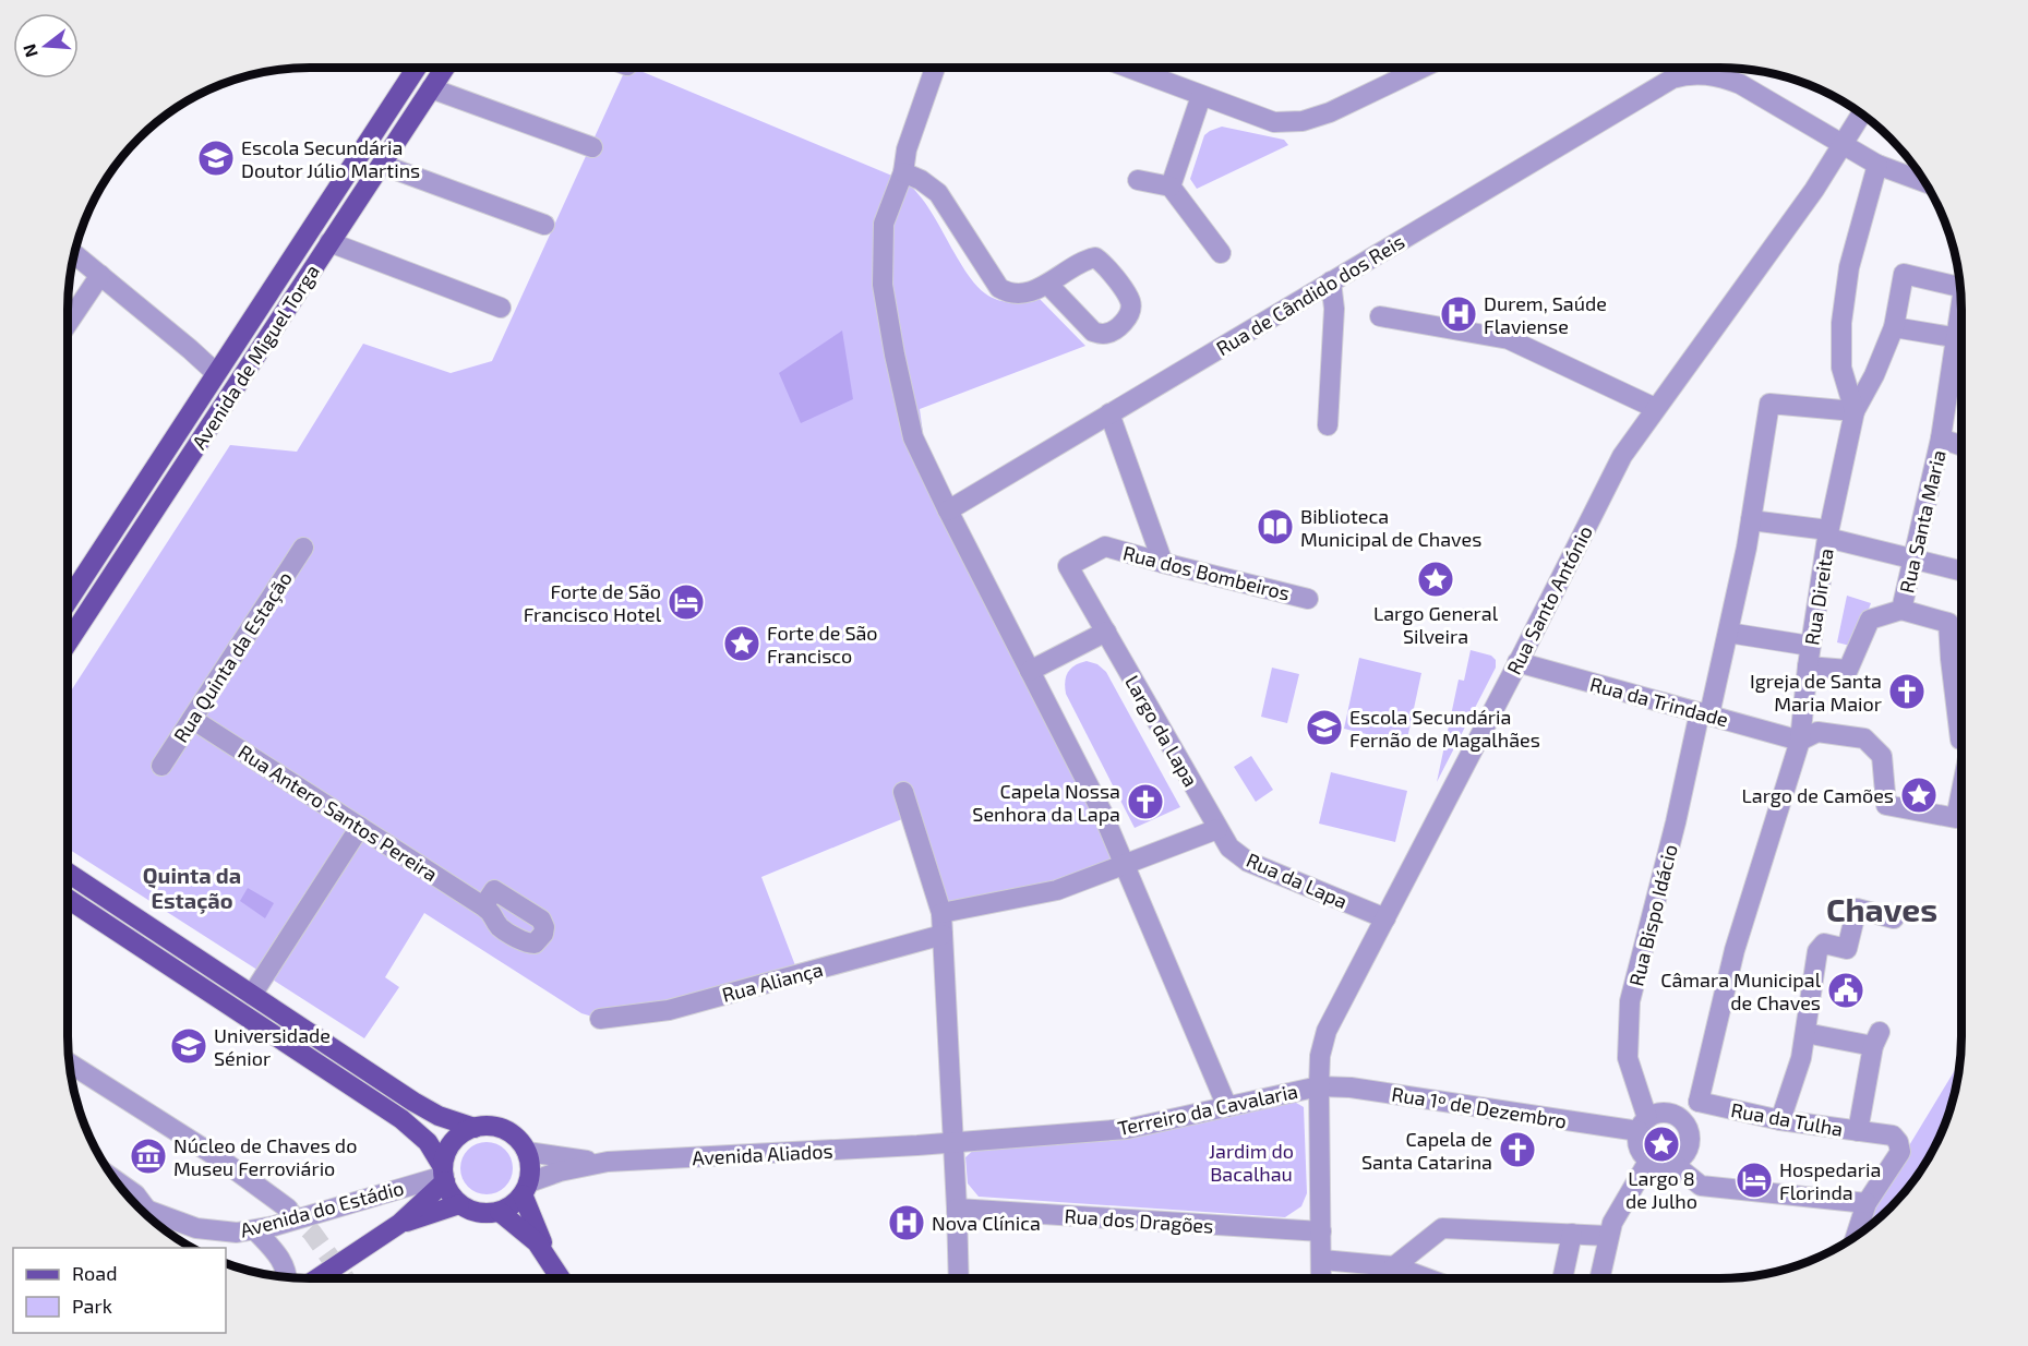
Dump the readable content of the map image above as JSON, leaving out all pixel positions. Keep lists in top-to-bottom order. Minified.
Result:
{"streets":{"main road":["Avenida de Miguel Torga"],"street":["Rua de Cândido dos Reis","Rua Santa Maria","Rua dos Bombeiros","Rua Direita","Rua Santo António","Rua Quinta da Estação","Rua da Trindade","Largo da Lapa","Rua Antero Santos Pereira","Rua da Lapa","Rua Bispo Idácio","Rua Aliança","Rua 1º de Dezembro","Terreiro da Cavalaria","Rua da Tulha","Avenida Aliados","Avenida do Estádio","Rua dos Dragões"]},"crossings":[["Rua de Cândido dos Reis","Rua Santo António"],["Rua Santa Maria","Rua Direita"],["Rua dos Bombeiros","Largo da Lapa"],["Rua Direita","Rua da Trindade"],["Rua Direita","Rua Bispo Idácio"],["Rua Direita","Rua da Tulha"],["Rua Santo António","Rua da Trindade"],["Rua Santo António","Rua da Lapa"],["Rua Santo António","Rua 1º de Dezembro"],["Rua Santo António","Terreiro da Cavalaria"],["Rua Quinta da Estação","Rua Antero Santos Pereira"],["Rua da Trindade","Rua Bispo Idácio"],["Largo da Lapa","Rua da Lapa"],["Rua Bispo Idácio","Rua 1º de Dezembro"],["Rua 1º de Dezembro","Terreiro da Cavalaria"],["Terreiro da Cavalaria","Avenida Aliados"],["Terreiro da Cavalaria","Rua dos Dragões"]],"districts":["Quinta da Estação","Chaves"],"parks":["Jardim do Bacalhau"],"places":{"school or university":["Escola Secundária Doutor Júlio Martins","Escola Secundária Fernão de Magalhães","Universidade Sénior"],"hospital":["Durem, Saúde Flaviense","Nova Clínica"],"library":["Biblioteca Municipal de Chaves"],"place":["Largo General Silveira","Forte de São Francisco","Largo de Camões","Largo 8 de Julho"],"hotel":["Forte de São Francisco Hotel","Hospedaria Florinda"],"church":["Igreja de Santa Maria Maior","Capela Nossa Senhora da Lapa","Capela de Santa Catarina"],"public building":["Câmara Municipal de Chaves"],"museum":["Núcleo de Chaves do Museu Ferroviário"]},"legend":["Road","Park"],"north":"left"}
